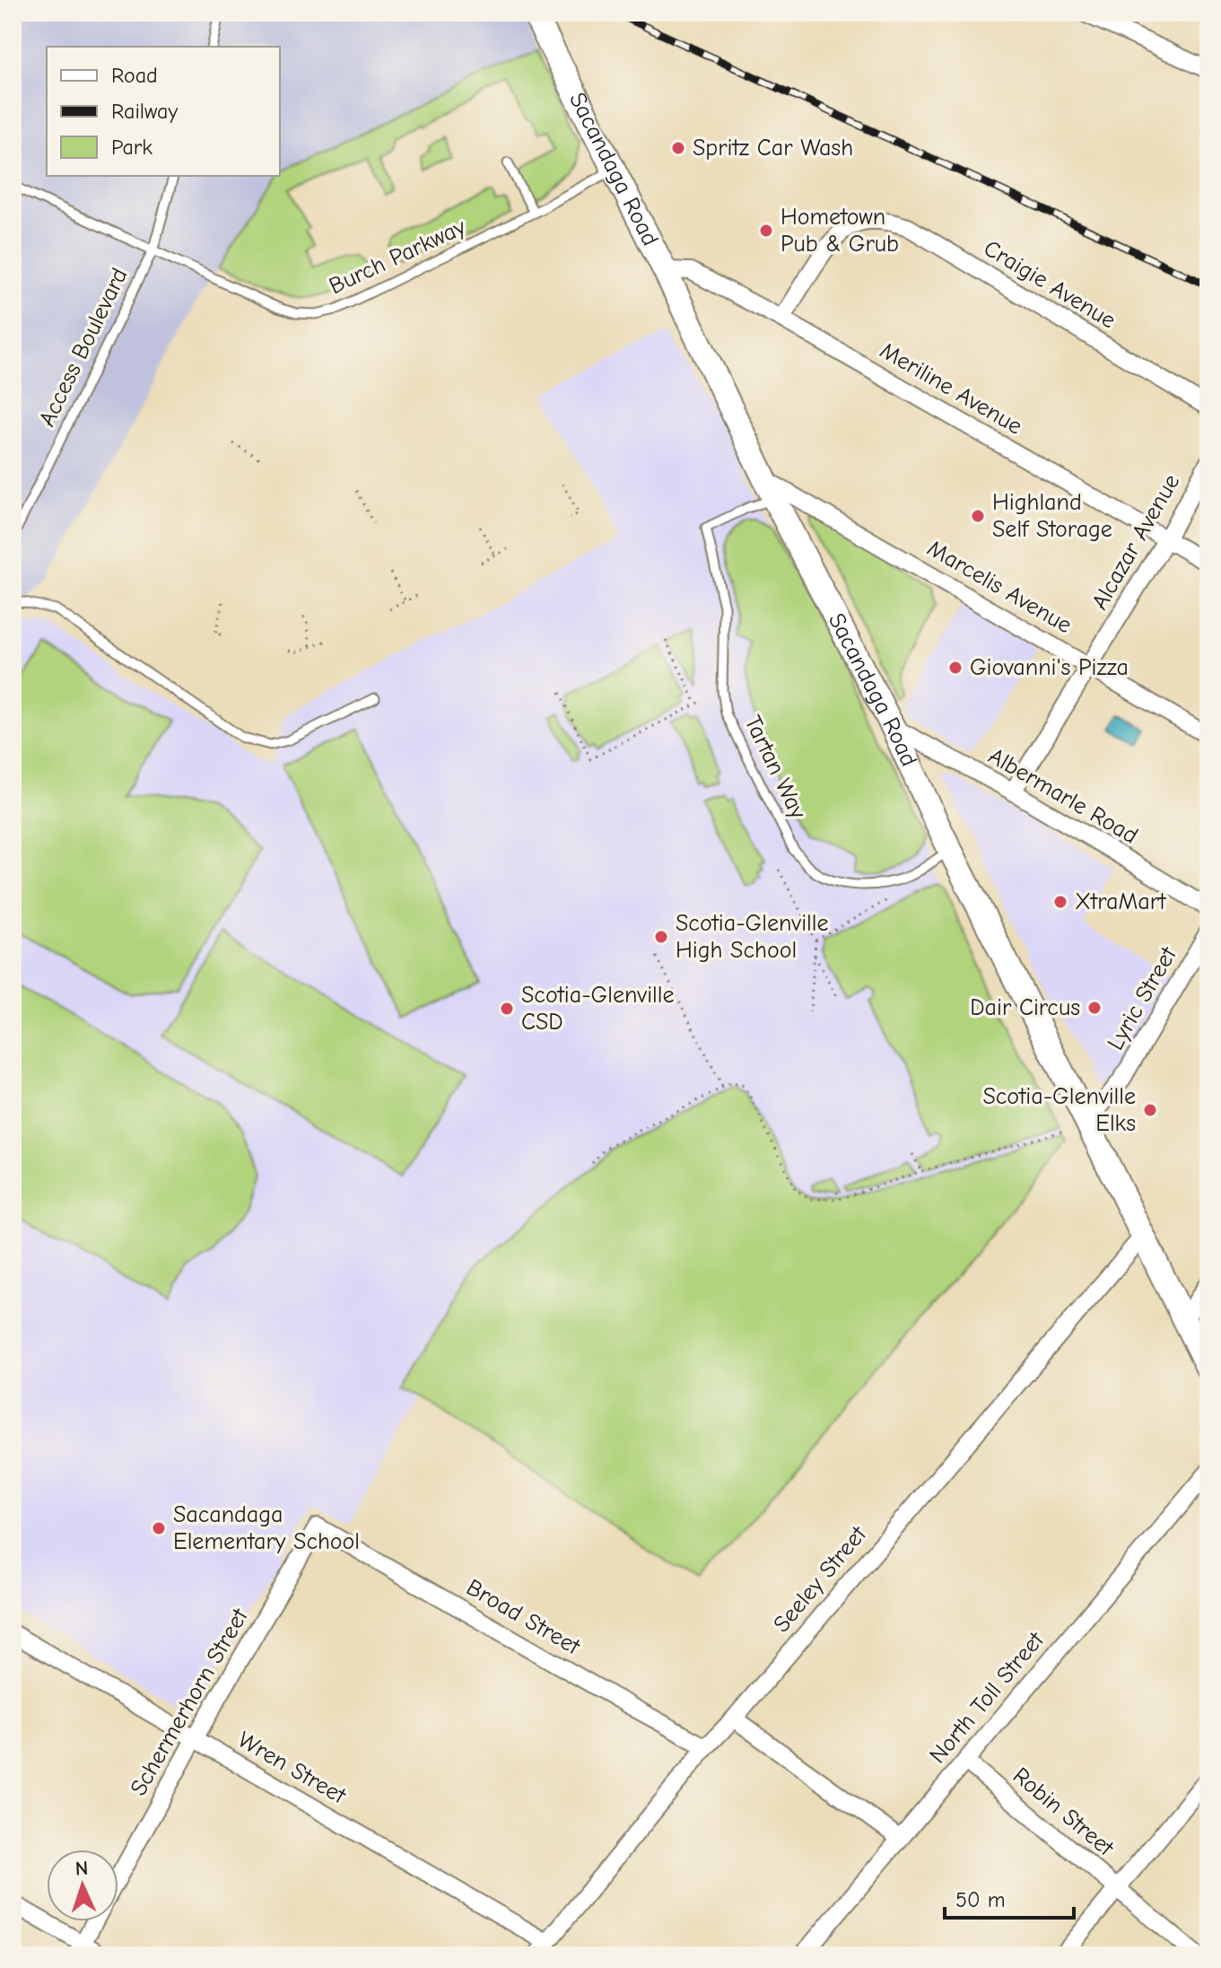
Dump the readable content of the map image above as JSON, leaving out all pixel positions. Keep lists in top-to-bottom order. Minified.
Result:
{"streets":{"main road":["Sacandaga Road"],"street":["Craigie Avenue","Meriline Avenue","Alcazar Avenue","Marcelis Avenue","Albermarle Road","Lyric Street","Seeley Street","Broad Street","North Toll Street","Schermerhorn Street","Wren Street","Robin Street"],"lane":["Burch Parkway","Access Boulevard","Tartan Way"]},"crossings":[["Sacandaga Road","Burch Parkway"],["Sacandaga Road","Meriline Avenue"],["Sacandaga Road","Marcelis Avenue"],["Sacandaga Road","Tartan Way"],["Sacandaga Road","Albermarle Road"],["Sacandaga Road","Lyric Street"],["Sacandaga Road","Seeley Street"],["Burch Parkway","Access Boulevard"],["Craigie Avenue","Meriline Avenue"],["Meriline Avenue","Alcazar Avenue"],["Alcazar Avenue","Marcelis Avenue"],["Alcazar Avenue","Albermarle Road"],["Marcelis Avenue","Tartan Way"],["Seeley Street","Broad Street"],["Seeley Street","Wren Street"],["Broad Street","Schermerhorn Street"],["North Toll Street","Robin Street"],["Schermerhorn Street","Wren Street"]],"places":["Spritz Car Wash","Hometown Pub & Grub","Highland Self Storage","Giovanni's Pizza","XtraMart","Scotia-Glenville High School","Dair Circus","Scotia-Glenville CSD","Scotia-Glenville Elks","Sacandaga Elementary School"],"legend":["Road","Railway","Park"],"scale_bar":"50 m","north":"top"}
